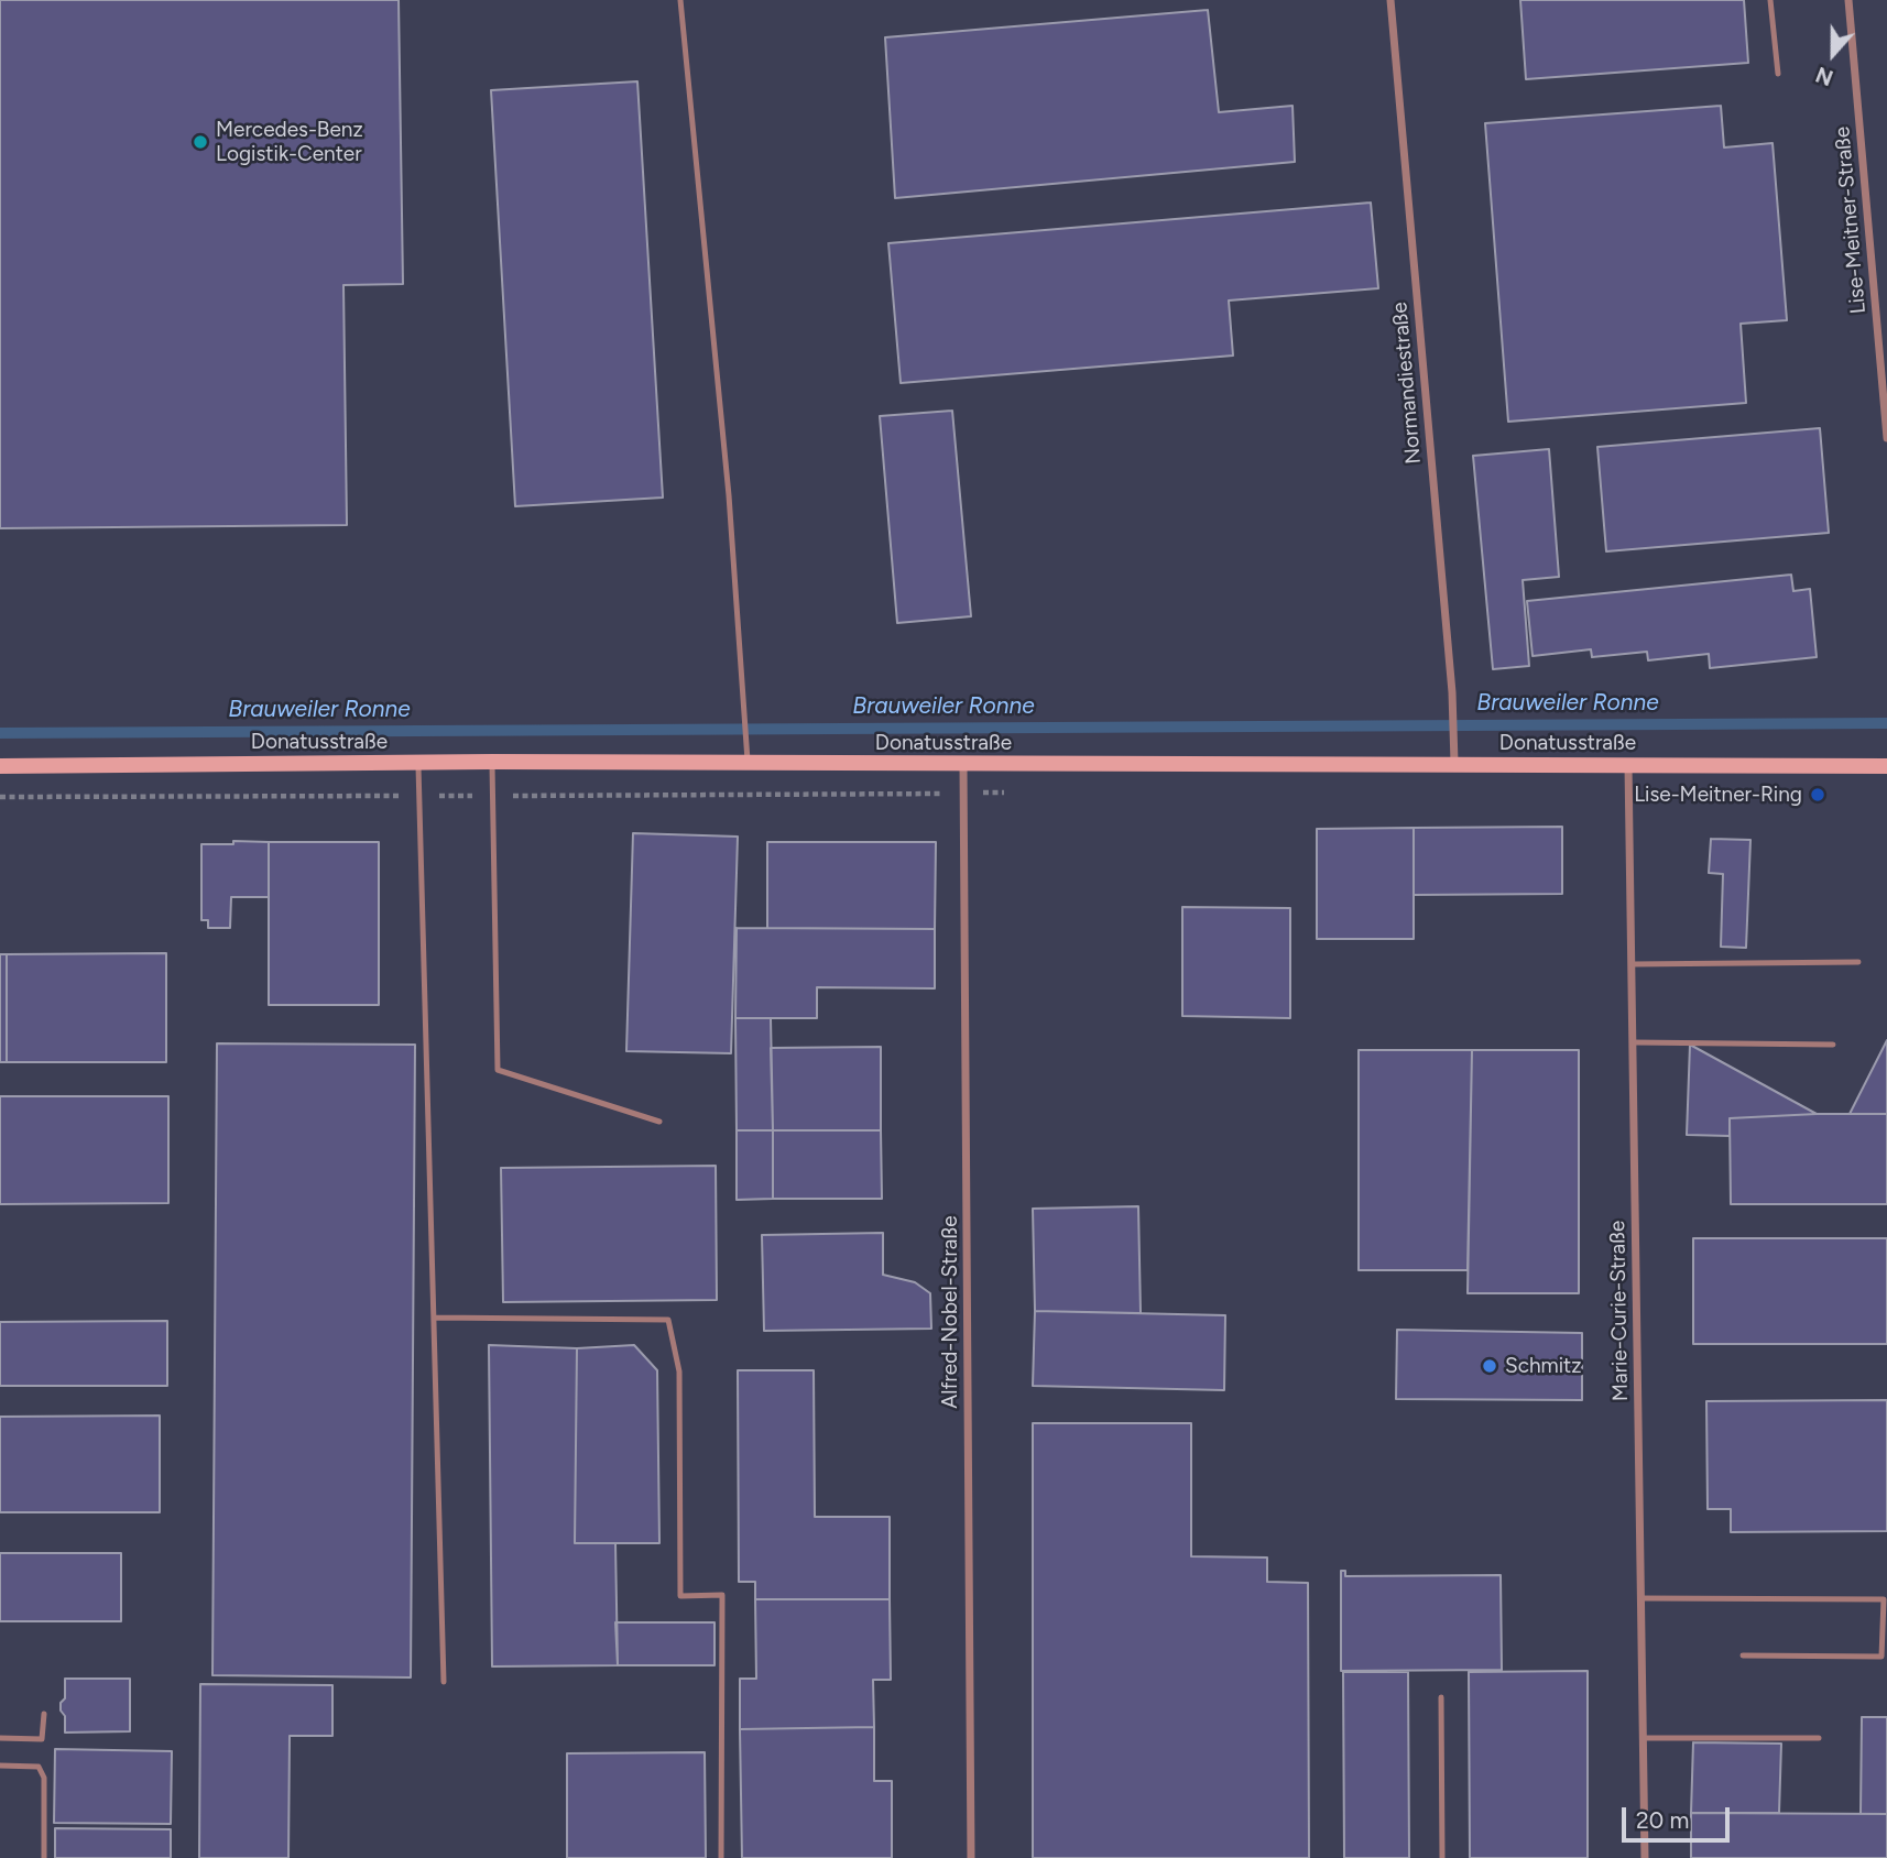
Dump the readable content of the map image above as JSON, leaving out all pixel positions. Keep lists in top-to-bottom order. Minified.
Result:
{"streets":{"street":["Lise-Meitner-Straße","Normandiestraße","Donatusstraße","Marie-Curie-Straße","Alfred-Nobel-Straße"]},"crossings":[["Normandiestraße","Donatusstraße"],["Donatusstraße","Marie-Curie-Straße"],["Donatusstraße","Alfred-Nobel-Straße"]],"water":["Brauweiler Ronne"],"places":["Mercedes-Benz Logistik-Center","Lise-Meitner-Ring","Schmitz"],"scale_bar":"20 m","north":"bottom"}
